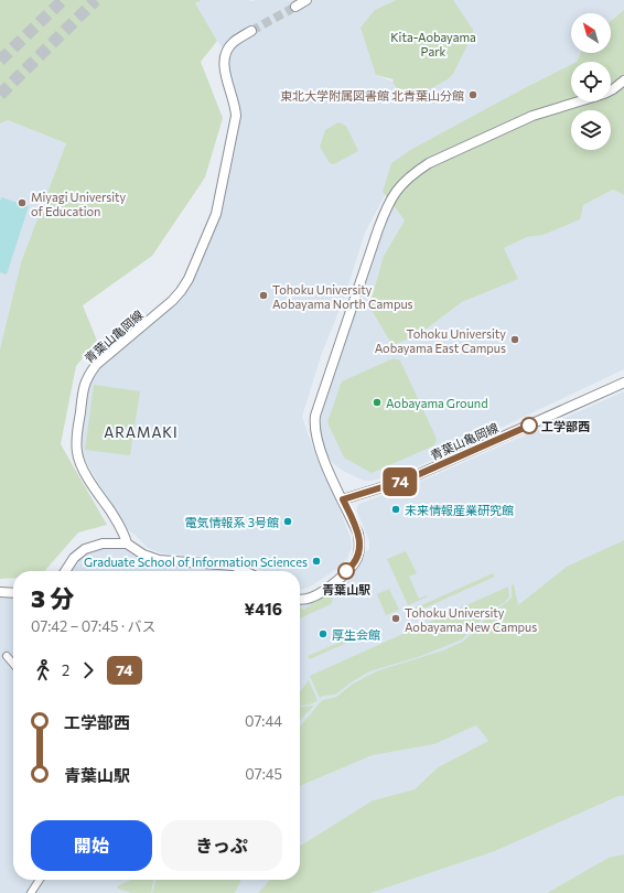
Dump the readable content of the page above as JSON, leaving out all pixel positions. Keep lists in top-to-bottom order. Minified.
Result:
{"streets":{"street":["青葉山亀岡線"]},"districts":["ARAMAKI"],"parks":["Kita-Aobayama Park"],"places":["東北大学附属図書館 北青葉山分館","Miyagi University of Education","Tohoku University Aobayama North Campus","Tohoku University Aobayama East Campus","Aobayama Ground","工学部西","未来情報産業研究館","電気情報系 3号館","Graduate School of Information Sciences","青葉山駅","Tohoku University Aobayama New Campus","厚生会館"],"lines":["bus line 74"],"north":"top left","page":{"on_map":"74","heading":["3 分","07:42 – 07:45 · バス","¥416"],"legs":["2","74"],"list":[{"name":"工学部西","value":"07:44"},{"name":"青葉山駅","value":"07:45"}],"buttons":["開始","きっぷ"]}}
